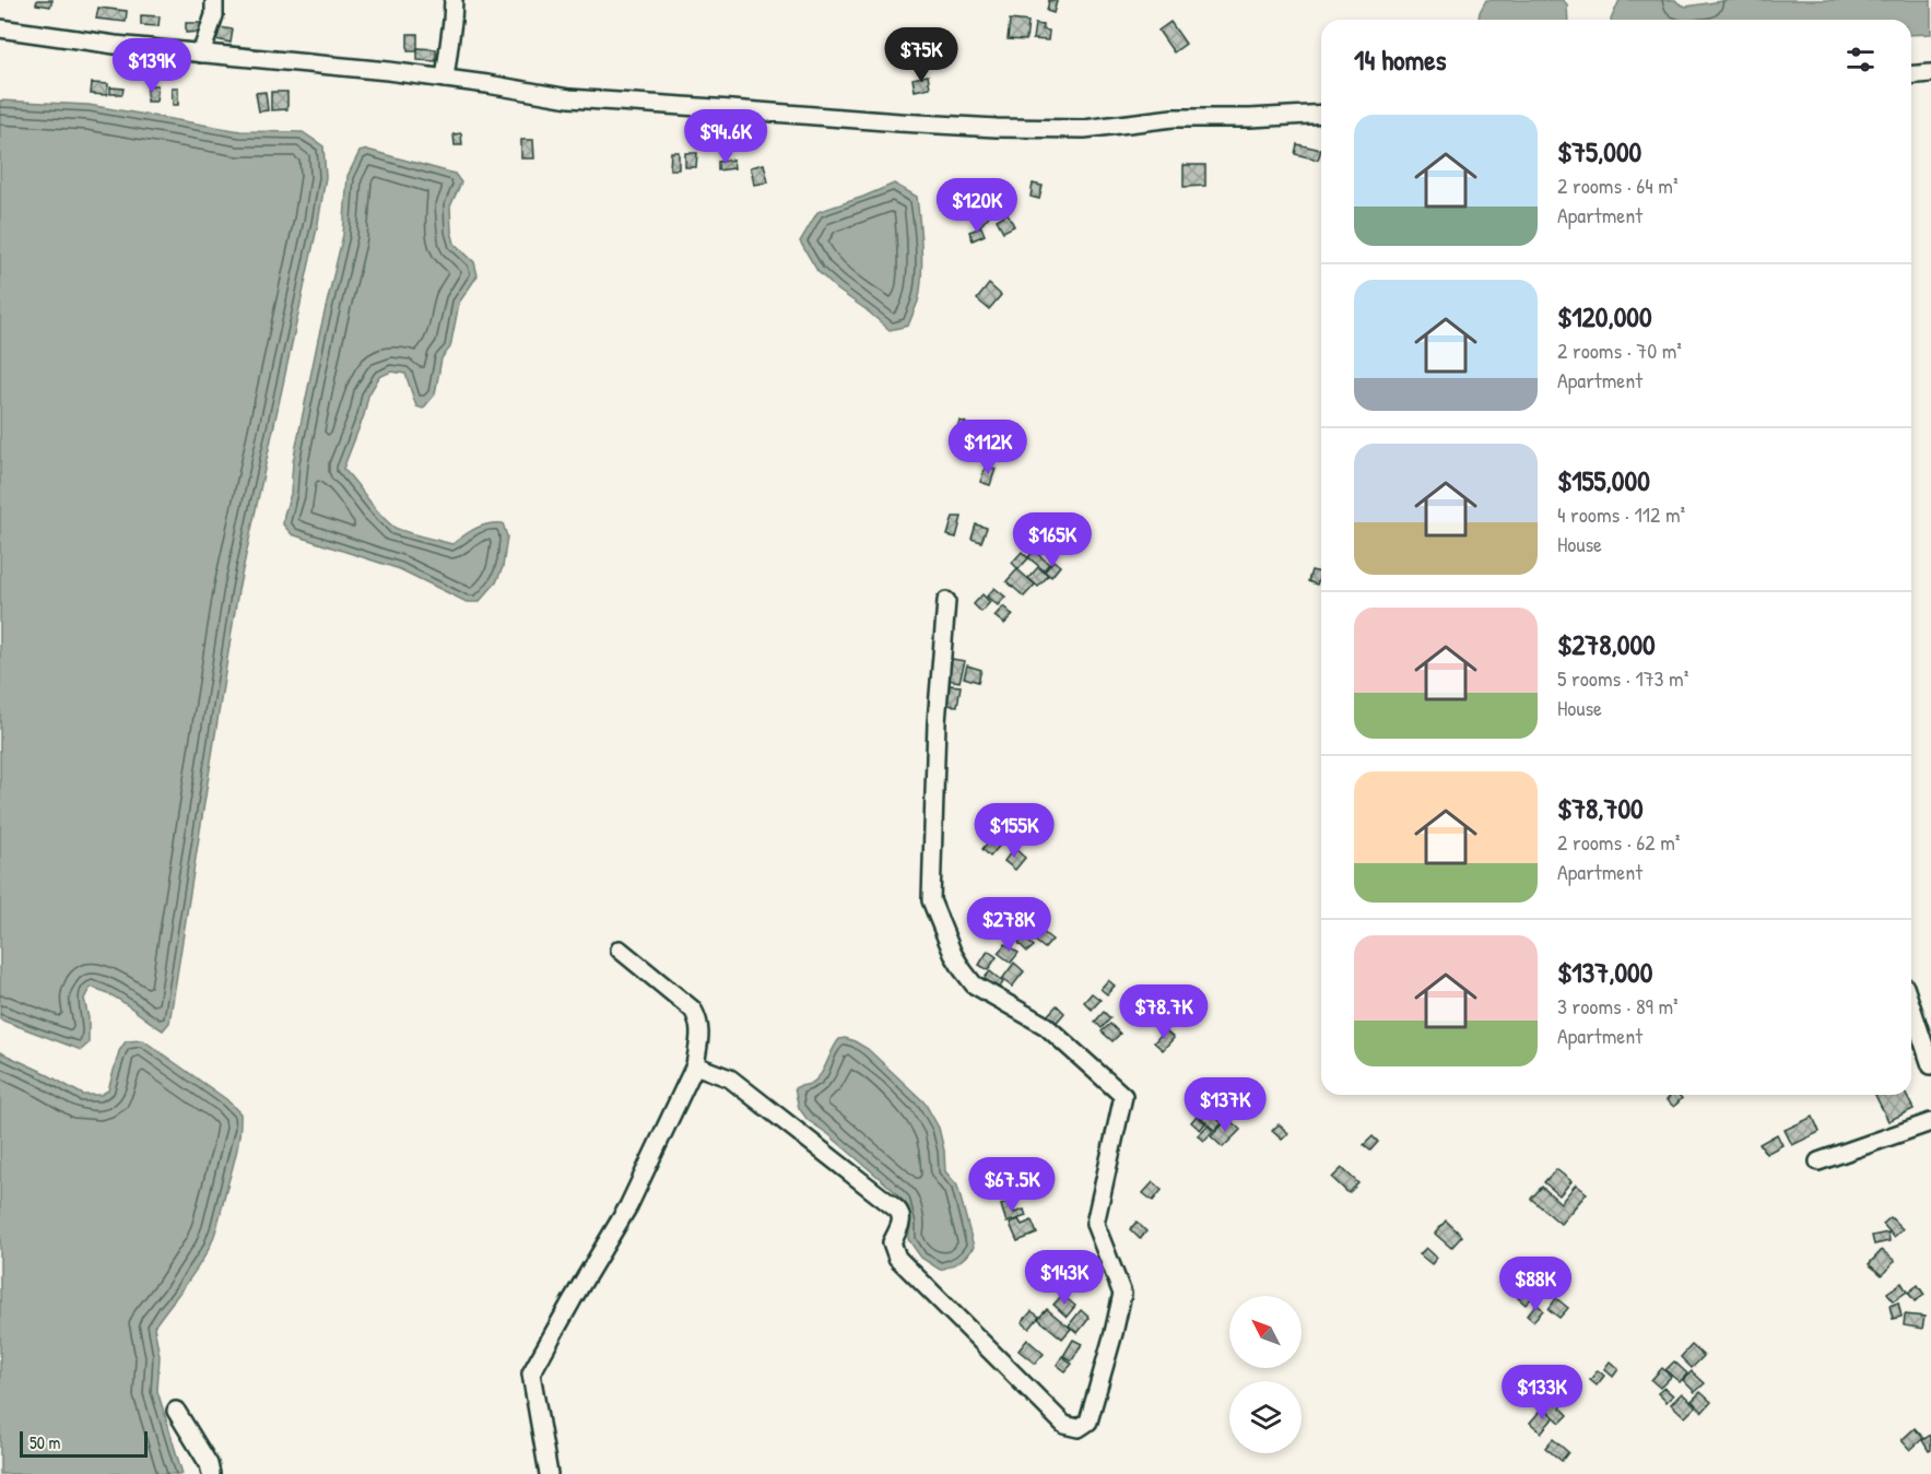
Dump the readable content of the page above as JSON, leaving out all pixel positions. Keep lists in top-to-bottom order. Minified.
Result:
{"scale_bar":"50 m","north":"top left","page":{"heading":"14 homes","price":["$75K","$139K","$94.6K","$120K","$112K","$165K","$155K","$278K","$78.7K","$137K","$67.5K","$143K","$88K","$133K"],"list":[{"name":"$75,000","note":"2 rooms · 64 m² · Apartment"},{"name":"$120,000","note":"2 rooms · 70 m² · Apartment"},{"name":"$155,000","note":"4 rooms · 112 m² · House"},{"name":"$278,000","note":"5 rooms · 173 m² · House"},{"name":"$78,700","note":"2 rooms · 62 m² · Apartment"},{"name":"$137,000","note":"3 rooms · 89 m² · Apartment"}],"scale":"50 m"}}
